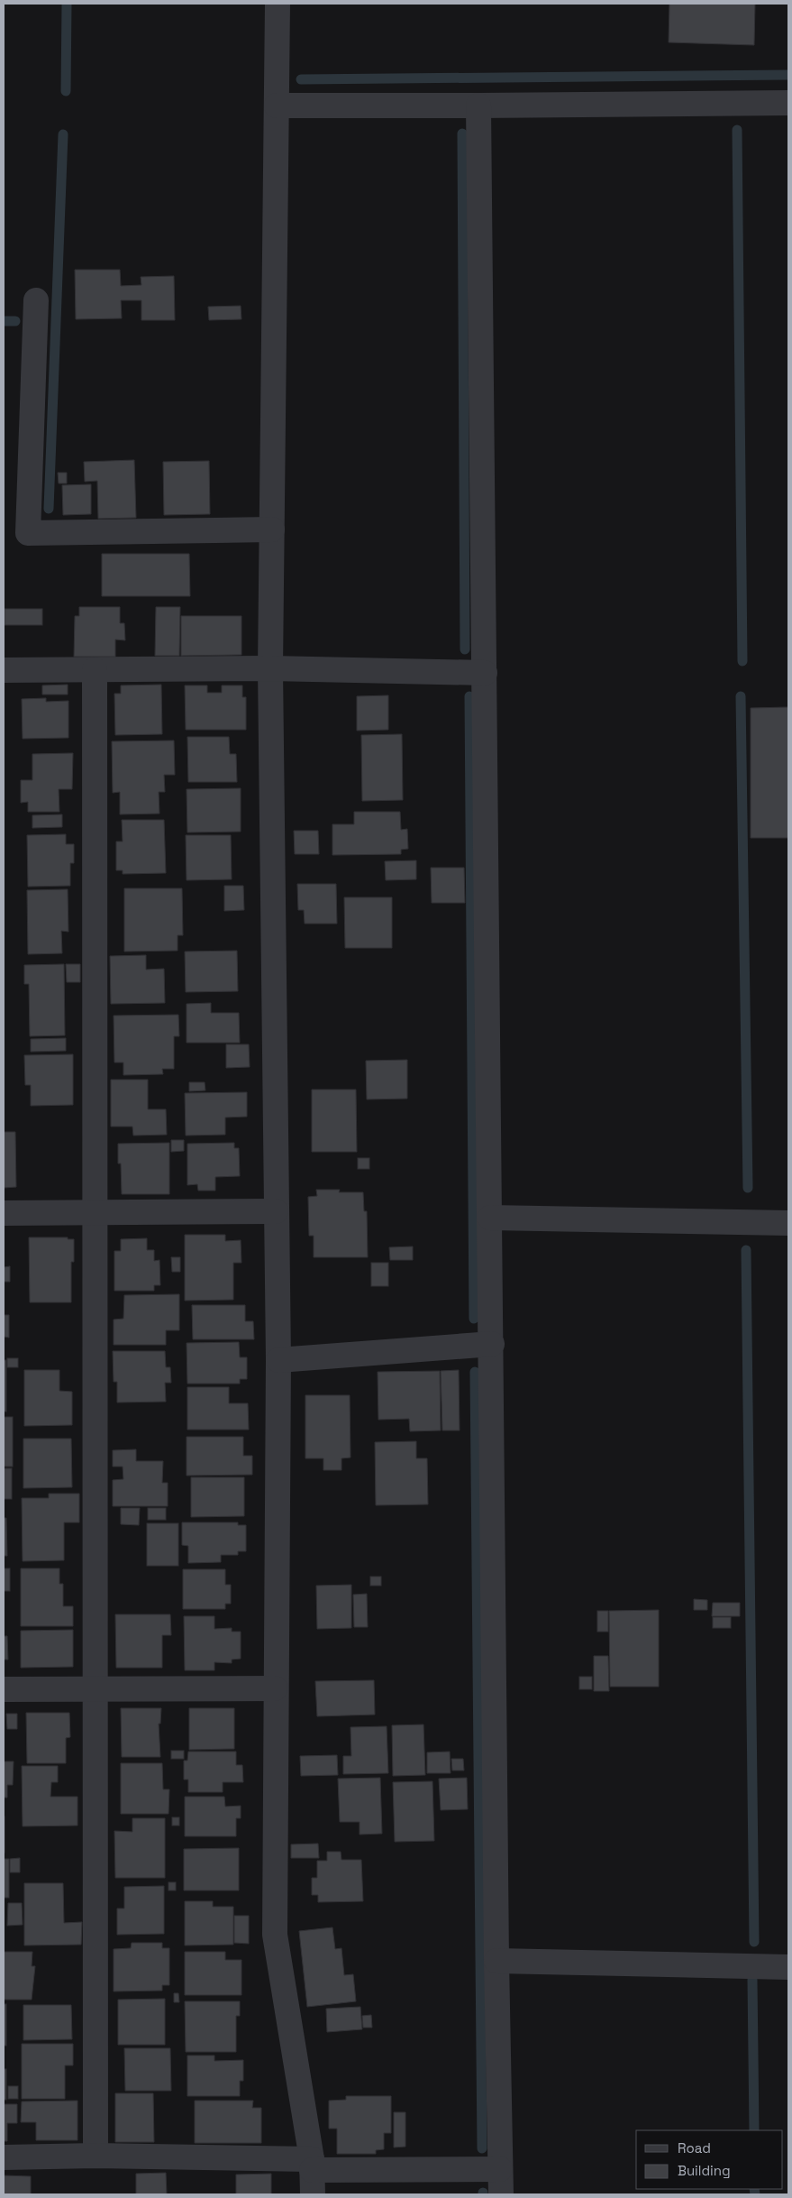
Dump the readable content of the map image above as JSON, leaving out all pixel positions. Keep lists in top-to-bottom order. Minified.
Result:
{"legend":["Road","Building"]}
